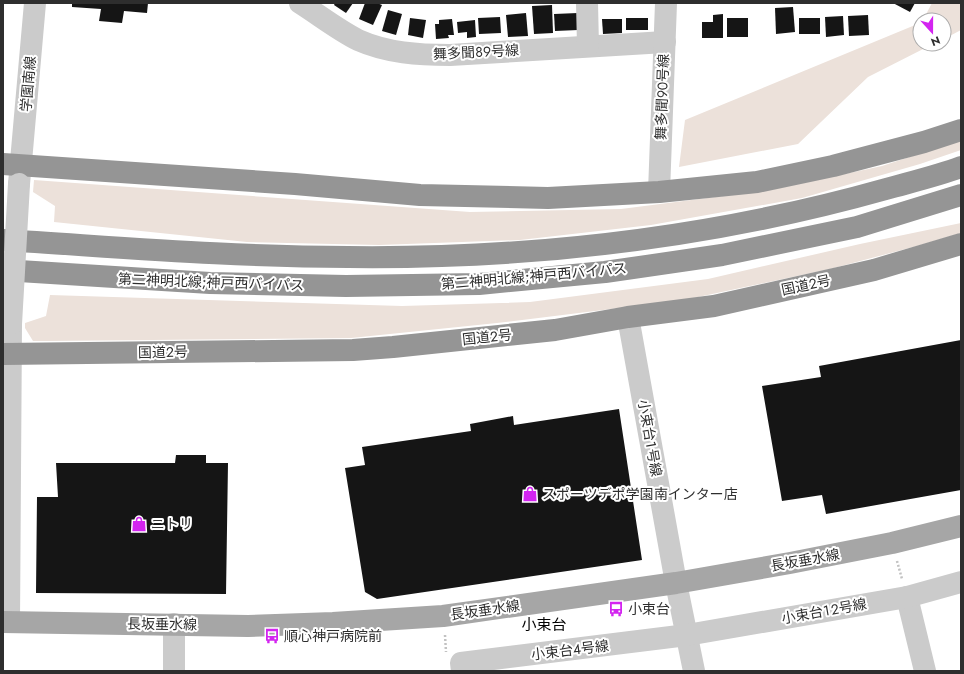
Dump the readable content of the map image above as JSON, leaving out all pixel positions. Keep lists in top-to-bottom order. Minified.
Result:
{"streets":{"highway":["第二神明北線;神戸西バイパス","国道2号"],"main road":["長坂垂水線"],"street":["舞多聞８９号線","学園南線","舞多聞９０号線","小束台１号線","小束台１２号線","小束台４号線"]},"crossings":[["舞多聞８９号線","舞多聞９０号線"],["学園南線","国道2号"],["学園南線","長坂垂水線"],["国道2号","小束台１号線"],["小束台１号線","長坂垂水線"],["小束台１号線","小束台１２号線"],["小束台１号線","小束台４号線"],["小束台１２号線","小束台４号線"]],"districts":["小束台"],"places":{"shop":["スポーツデポ学園南インター店","ニトリ"],"bus stop":["小束台","順心神戸病院前"]},"north":"bottom"}
